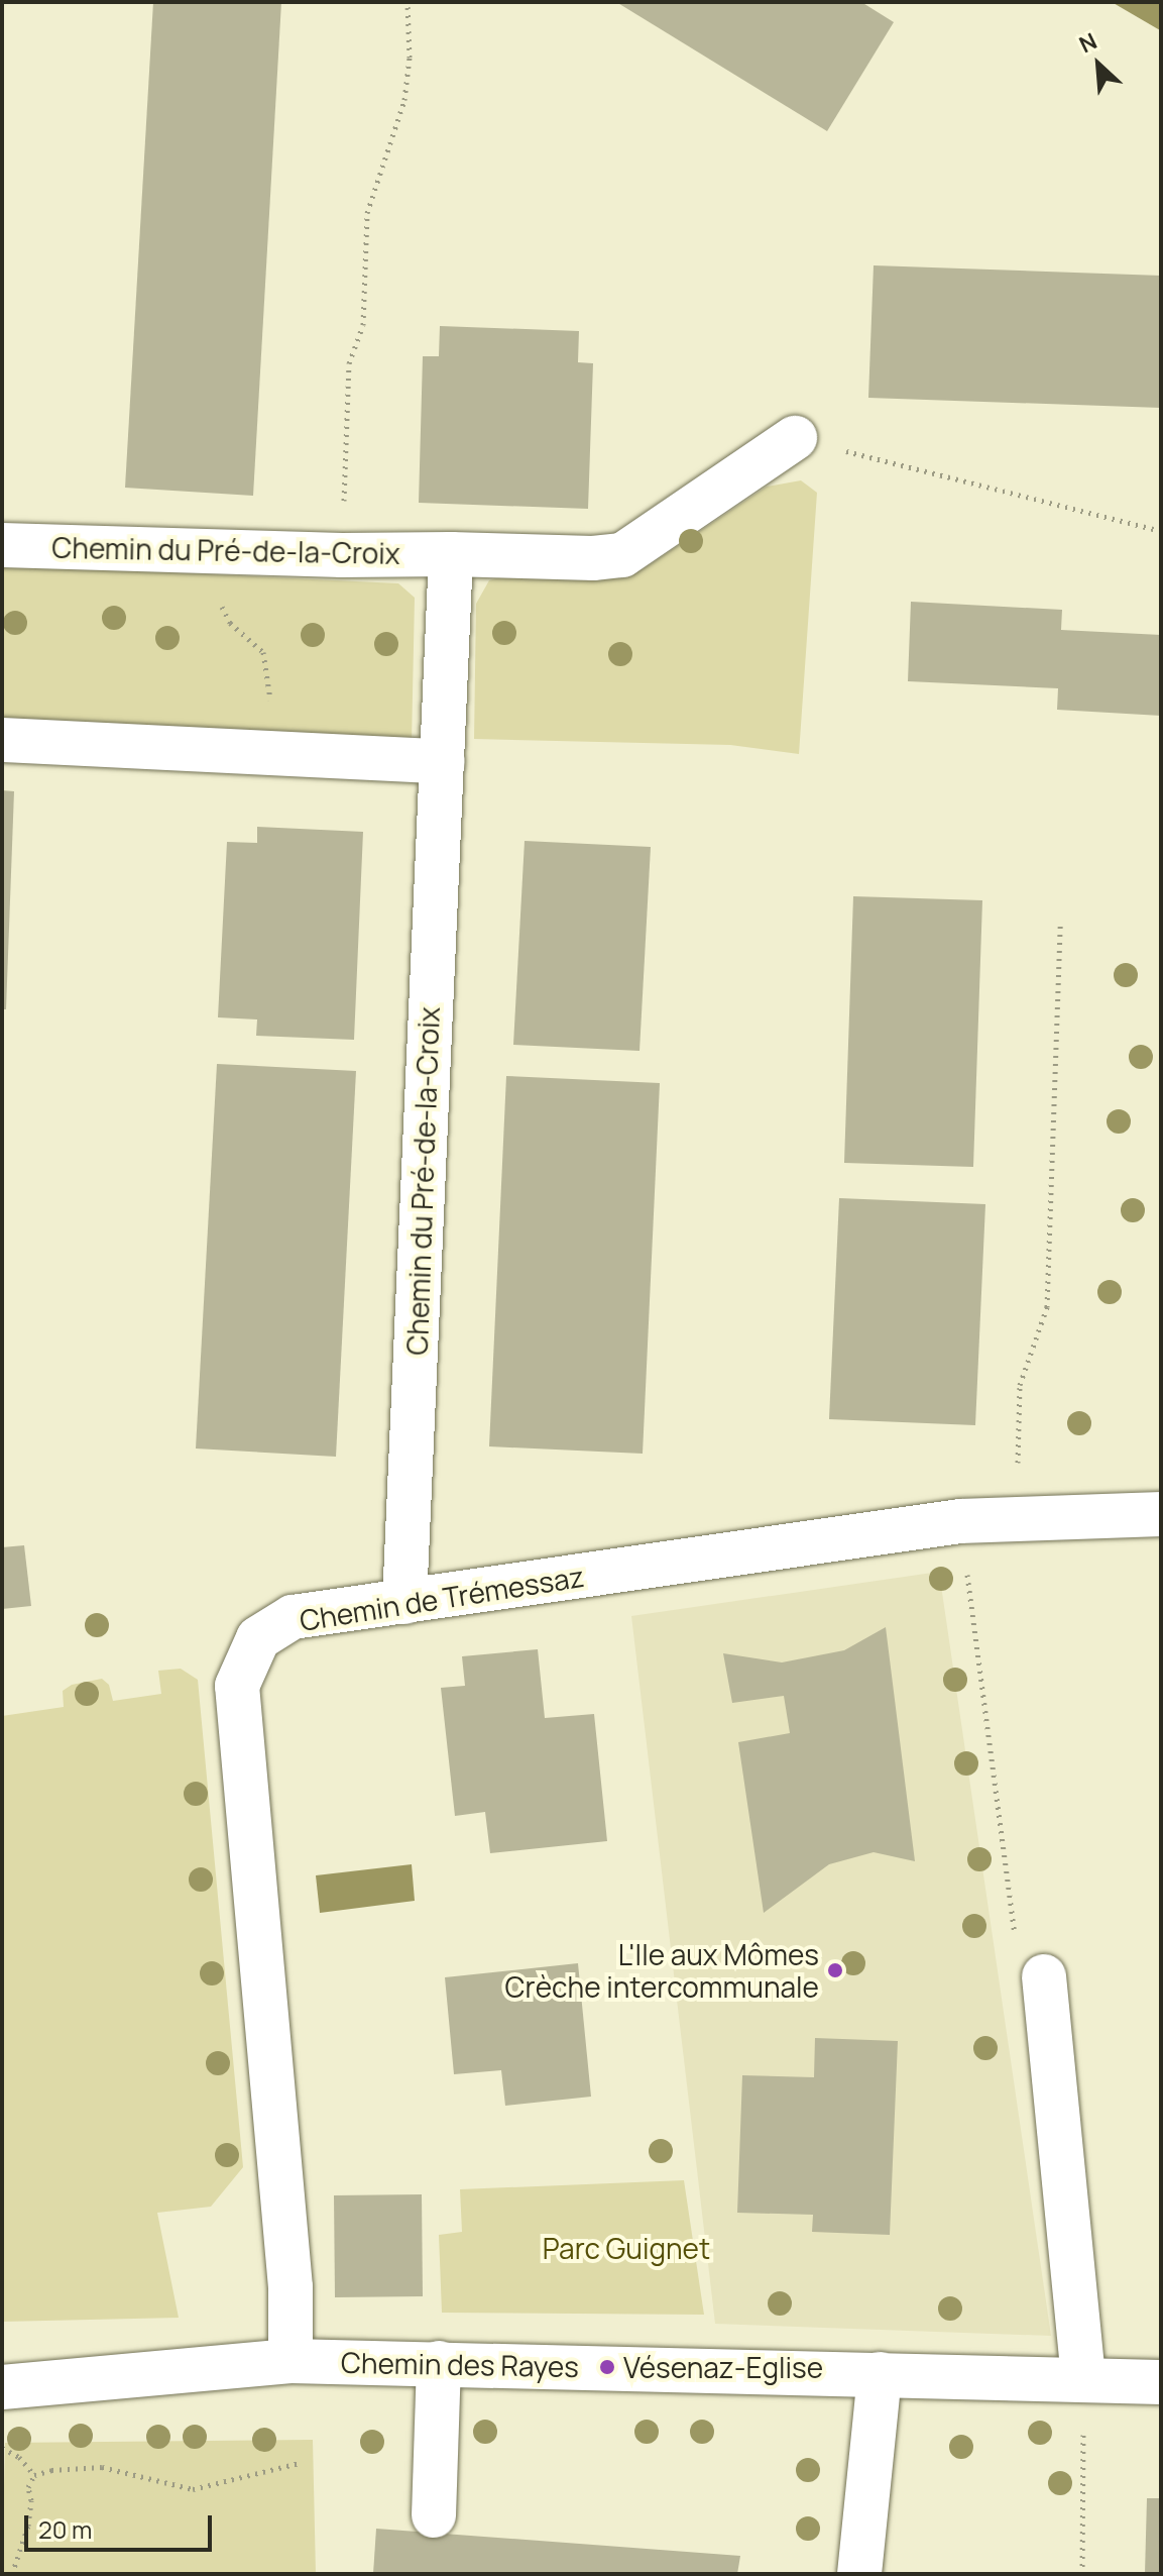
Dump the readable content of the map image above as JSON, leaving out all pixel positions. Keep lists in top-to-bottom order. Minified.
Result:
{"streets":{"street":["Chemin du Pré-de-la-Croix","Chemin de Trémessaz","Chemin des Rayes"]},"crossings":[["Chemin du Pré-de-la-Croix","Chemin de Trémessaz"],["Chemin de Trémessaz","Chemin des Rayes"]],"parks":["Parc Guignet"],"places":["L'Ile aux Mômes Crèche intercommunale","Vésenaz-Eglise"],"scale_bar":"20 m","north":"top left"}
